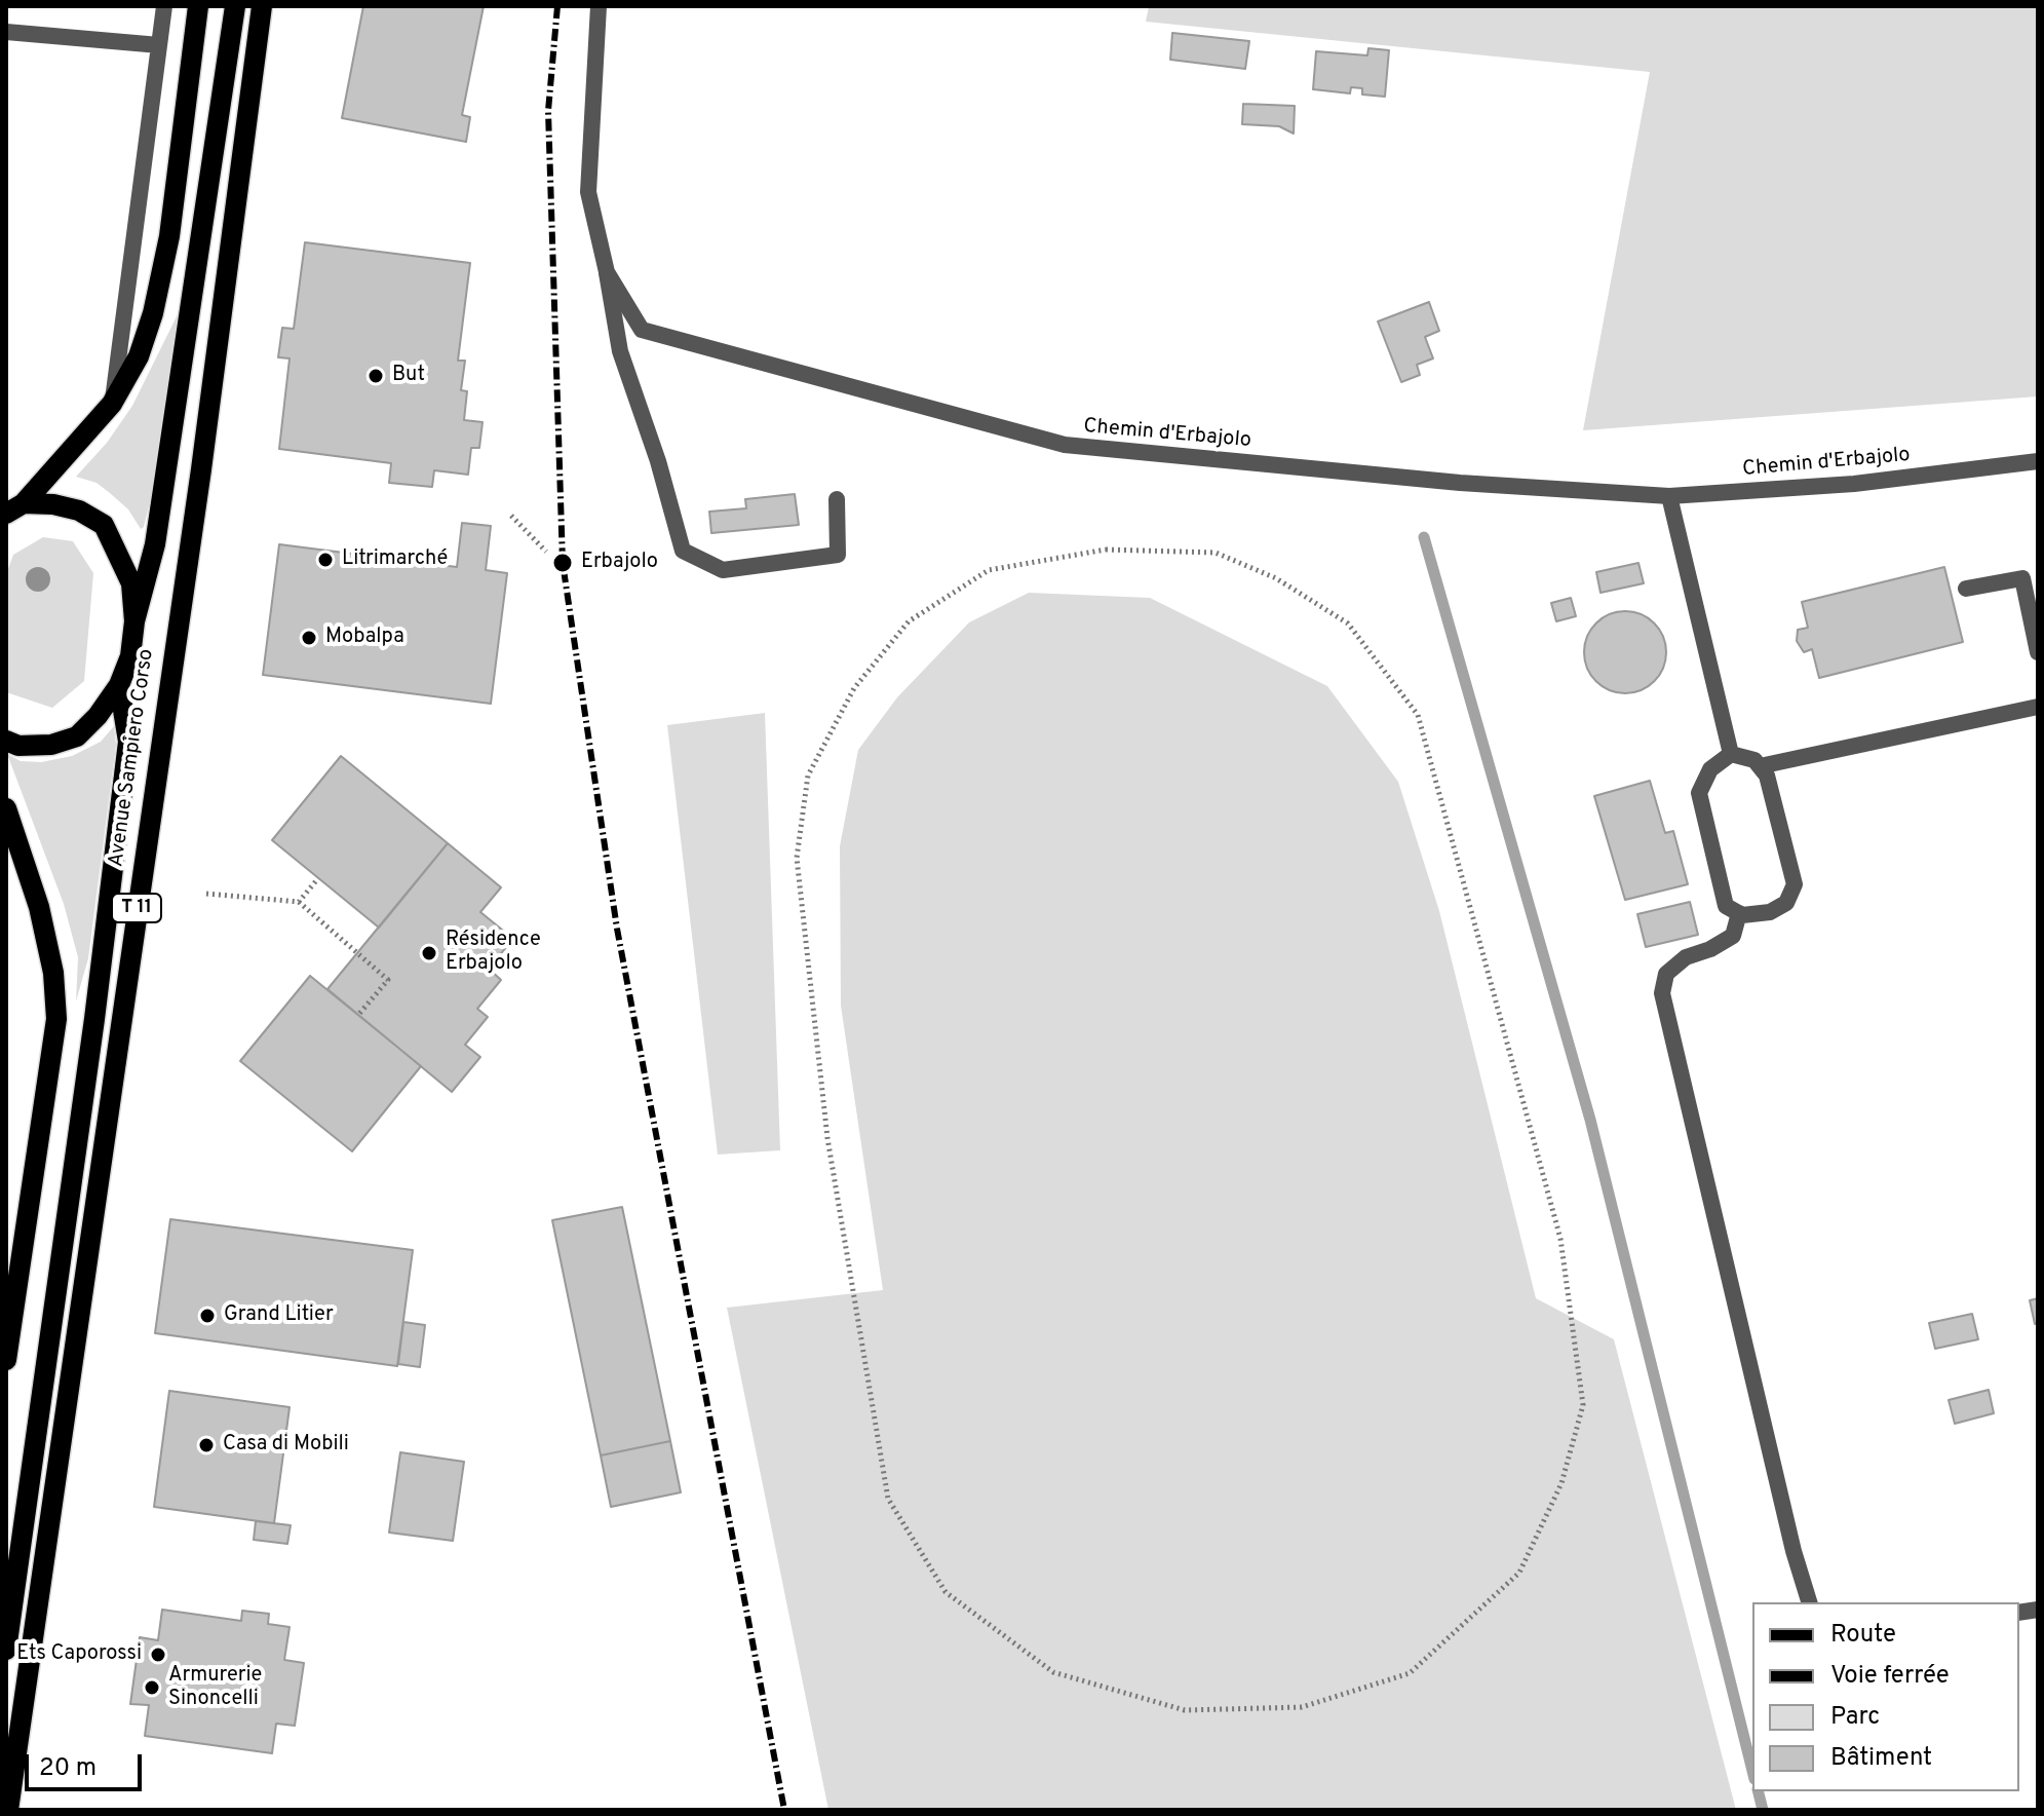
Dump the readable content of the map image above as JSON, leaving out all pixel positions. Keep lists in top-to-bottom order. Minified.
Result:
{"streets":{"main road":["Avenue Sampiero Corso","T 11"],"street":["Chemin d'Erbajolo"]},"places":["But","Litrimarché","Erbajolo","Mobalpa","Résidence Erbajolo","Grand Litier","Casa di Mobili","Ets Caporossi","Armurerie Sinoncelli"],"legend":["Route","Voie ferrée","Parc","Bâtiment"],"scale_bar":"20 m"}
